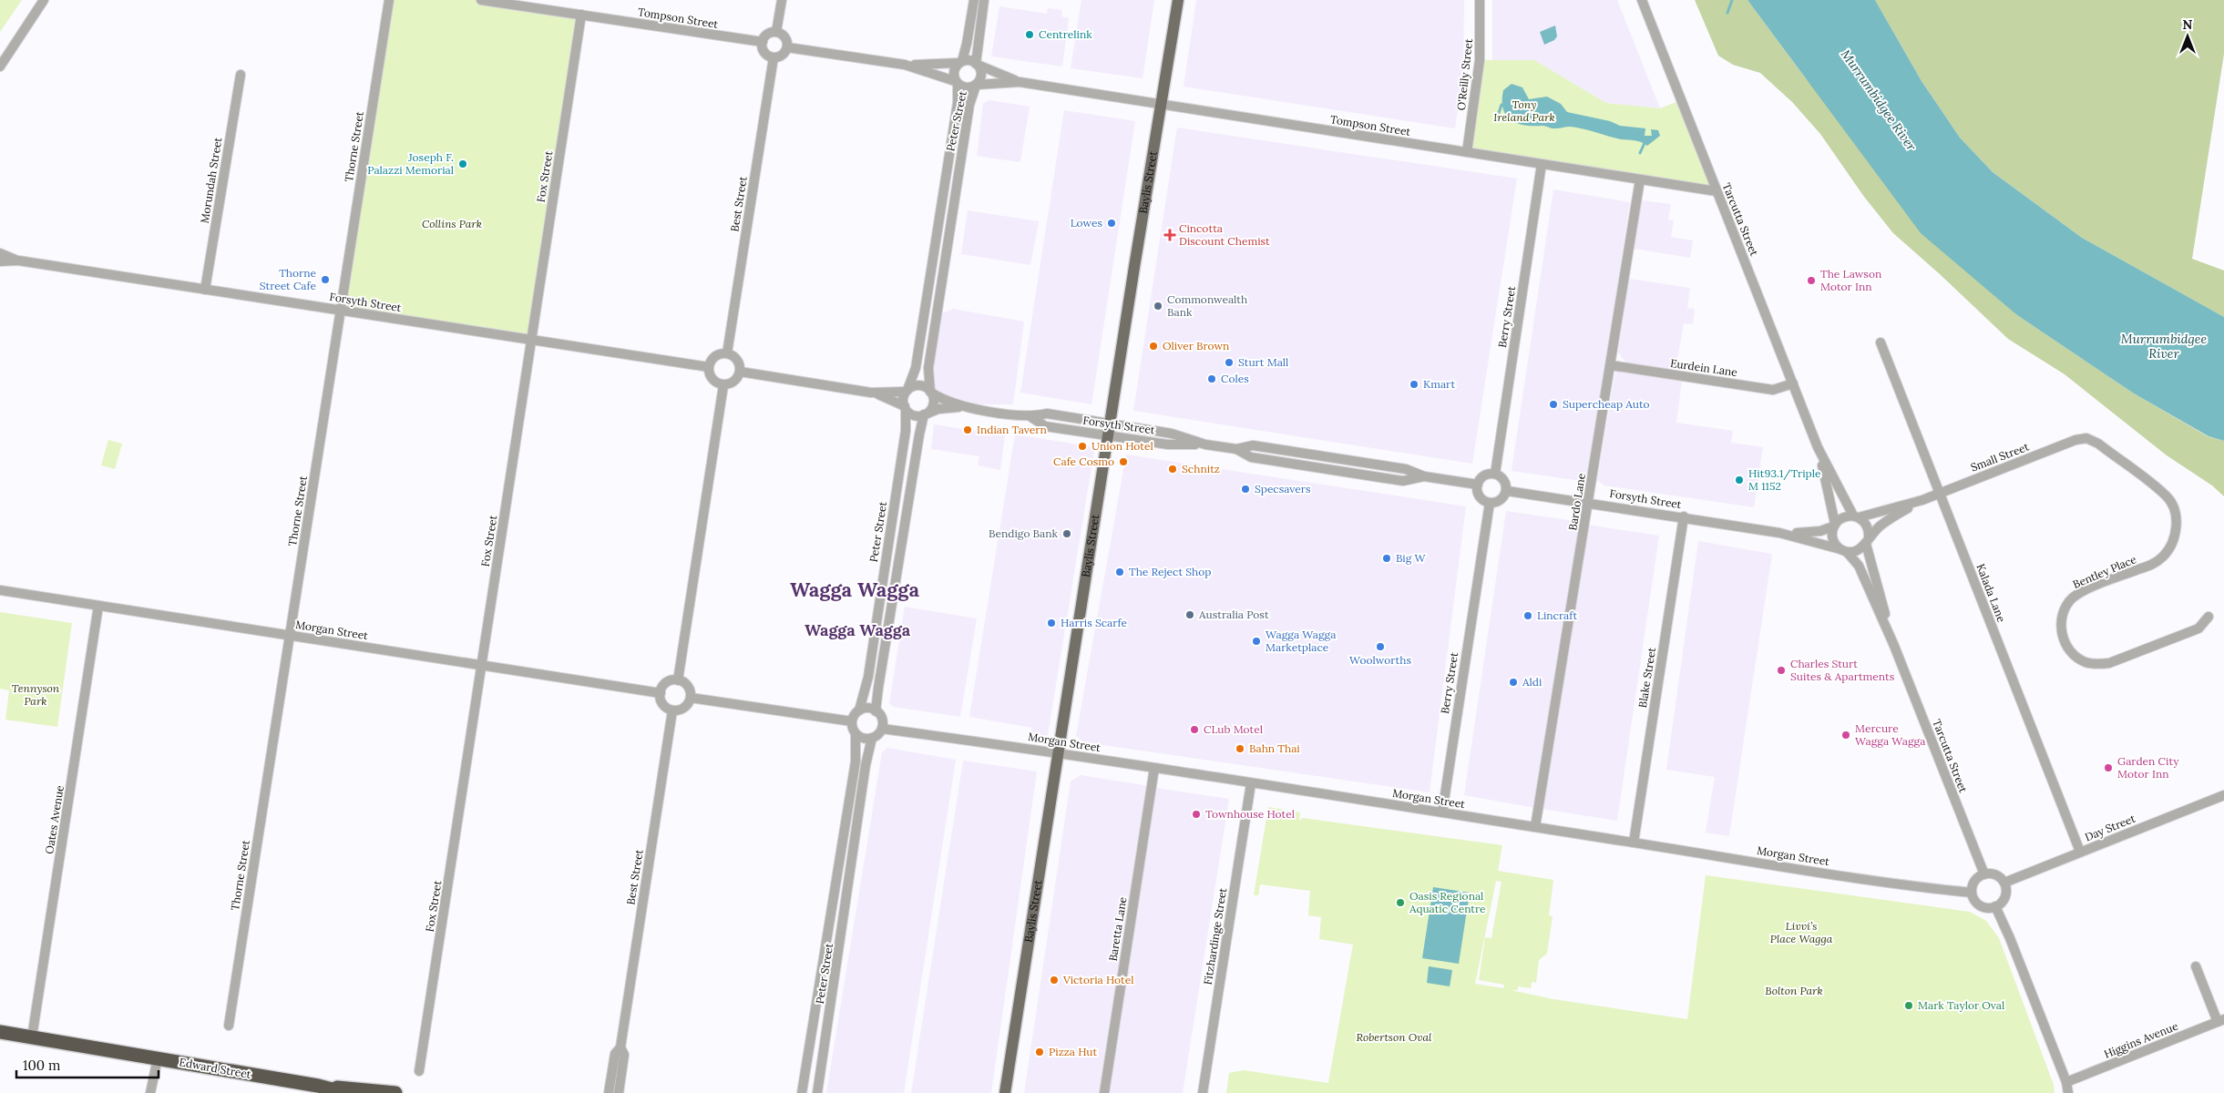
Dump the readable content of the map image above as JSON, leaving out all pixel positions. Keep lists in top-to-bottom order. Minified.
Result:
{"streets":{"highway":["Edward Street"],"main road":["Baylis Street"],"street":["Tompson Street","O'Reilly Street","Peter Street","Thorne Street","Fox Street","Morundah Street","Best Street","Tarcutta Street","Forsyth Street","Berry Street","Eurdein Lane","Small Street","Bardo Lane","Bentley Place","Kalada Lane","Morgan Street","Blake Street","Oates Avenue","Day Street","Baretta Lane","Fitzhardinge Street","Higgins Avenue"]},"crossings":[["Tompson Street","O'Reilly Street"],["Tompson Street","Peter Street"],["Tompson Street","Fox Street"],["Tompson Street","Baylis Street"],["Tompson Street","Best Street"],["Tompson Street","Tarcutta Street"],["Tompson Street","Berry Street"],["Tompson Street","Bardo Lane"],["Peter Street","Forsyth Street"],["Peter Street","Morgan Street"],["Thorne Street","Forsyth Street"],["Thorne Street","Morgan Street"],["Fox Street","Forsyth Street"],["Fox Street","Morgan Street"],["Morundah Street","Forsyth Street"],["Baylis Street","Forsyth Street"],["Baylis Street","Morgan Street"],["Best Street","Forsyth Street"],["Best Street","Morgan Street"],["Tarcutta Street","Forsyth Street"],["Tarcutta Street","Eurdein Lane"],["Tarcutta Street","Small Street"],["Tarcutta Street","Morgan Street"],["Tarcutta Street","Day Street"],["Forsyth Street","Berry Street"],["Forsyth Street","Small Street"],["Forsyth Street","Bardo Lane"],["Forsyth Street","Blake Street"],["Berry Street","Morgan Street"],["Eurdein Lane","Bardo Lane"],["Small Street","Bentley Place"],["Small Street","Kalada Lane"],["Bardo Lane","Morgan Street"],["Kalada Lane","Day Street"],["Morgan Street","Blake Street"],["Morgan Street","Oates Avenue"],["Morgan Street","Day Street"],["Morgan Street","Baretta Lane"],["Morgan Street","Fitzhardinge Street"],["Oates Avenue","Edward Street"]],"districts":["Wagga Wagga","Wagga Wagga"],"water":["Murrumbidgee River"],"parks":["Tony Ireland Park","Collins Park","Tennyson Park","Livvi’s Place Wagga","Bolton Park","Robertson Oval"],"places":{"other":["Centrelink","Joseph F. Palazzi Memorial","Lowes","Thorne Street Cafe","The Lawson Motor Inn","Commonwealth Bank","Oliver Brown","Sturt Mall","Coles","Kmart","Supercheap Auto","Indian Tavern","Union Hotel","Cafe Cosmo","Schnitz","Hit93.1/Triple M 1152","Specsavers","Bendigo Bank","Big W","The Reject Shop","Australia Post","Lincraft","Harris Scarfe","Wagga Wagga Marketplace","Woolworths","Charles Sturt Suites & Apartments","Aldi","CLub Motel","Mercure Wagga Wagga","Bahn Thai","Garden City Motor Inn","Townhouse Hotel","Oasis Regional Aquatic Centre","Victoria Hotel","Mark Taylor Oval","Pizza Hut"],"health":["Cincotta Discount Chemist"]},"scale_bar":"100 m","north":"top"}
